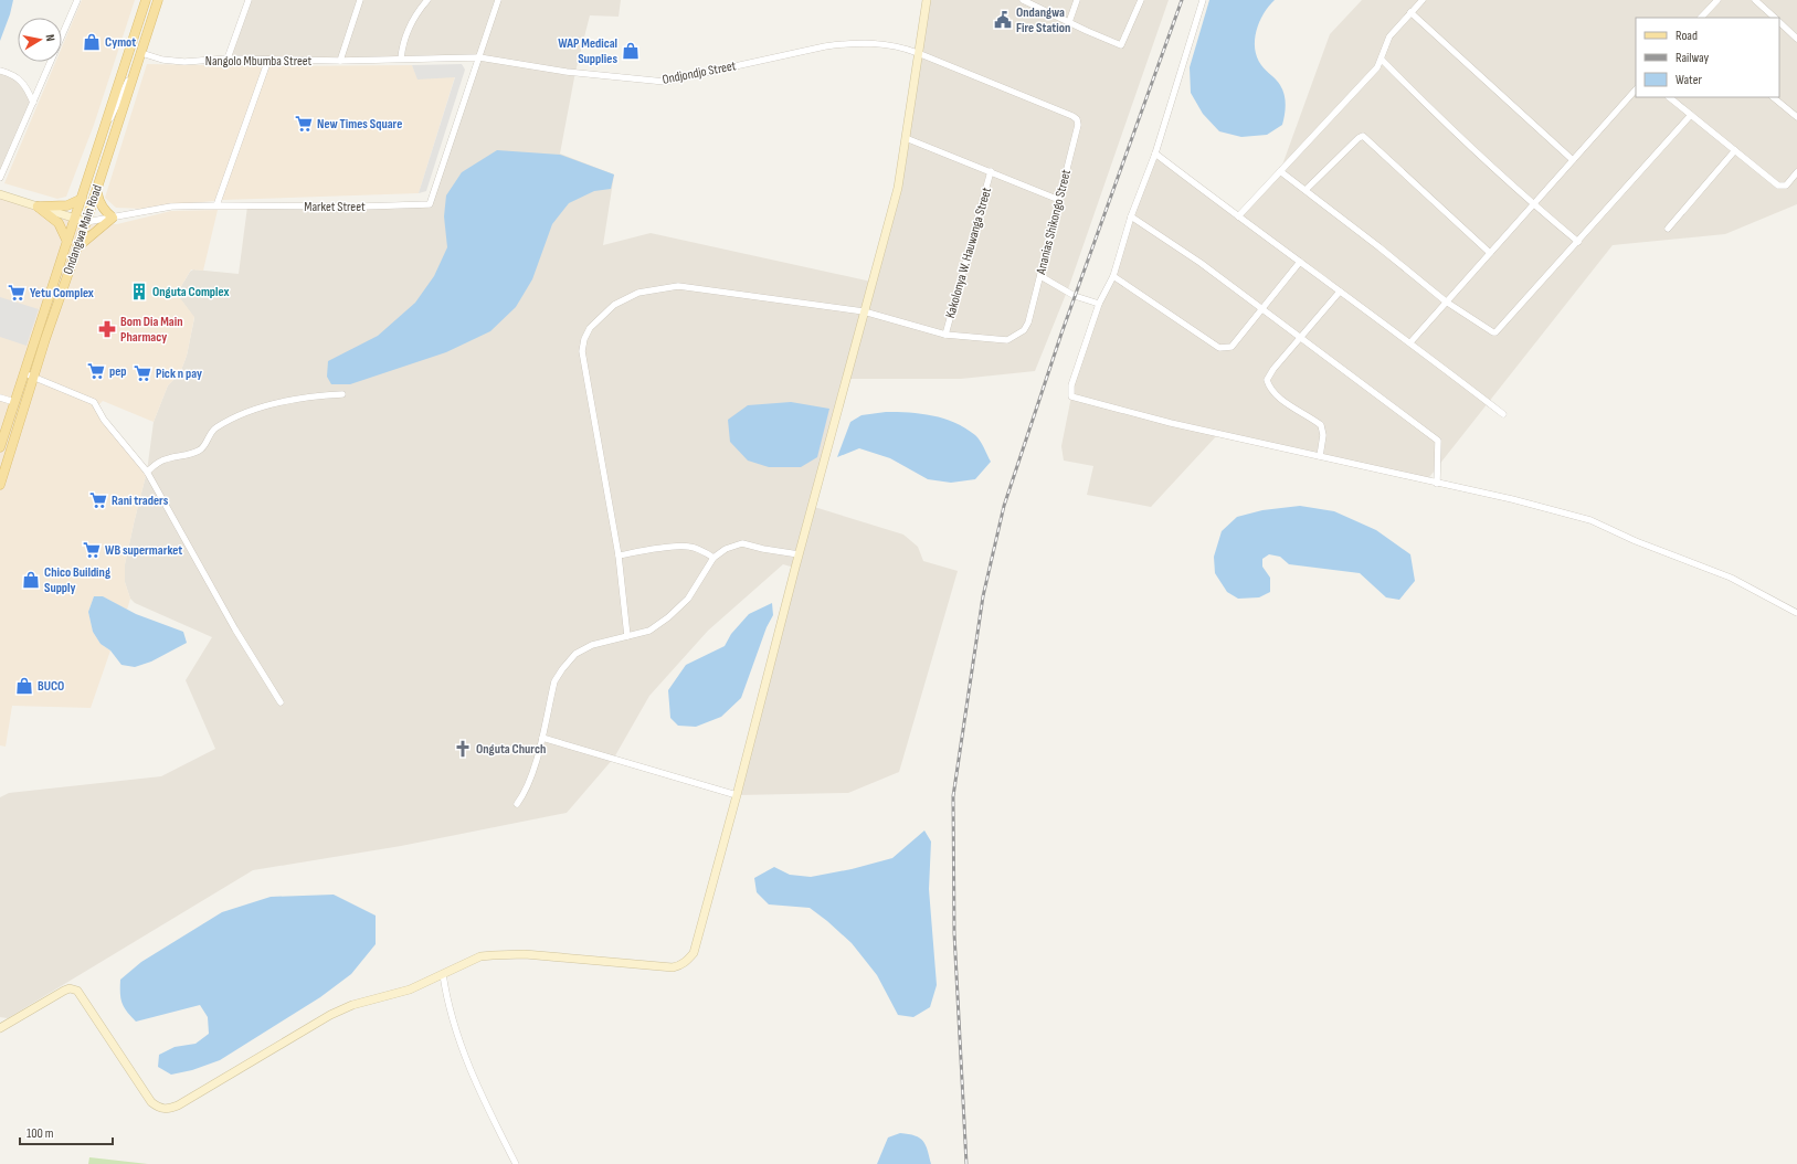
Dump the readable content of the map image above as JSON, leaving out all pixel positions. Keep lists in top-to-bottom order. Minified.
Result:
{"streets":{"main road":["Ondangwa Main Road"],"street":["Nangolo Mbumba Street","Ondjondjo Street","Market Street","Ananias Shikongo Street","Kakolonya W. Hauwanga Street"]},"crossings":[["Nangolo Mbumba Street","Ondjondjo Street"],["Nangolo Mbumba Street","Market Street"],["Nangolo Mbumba Street","Ondangwa Main Road"],["Ondjondjo Street","Market Street"],["Ondjondjo Street","Ananias Shikongo Street"],["Market Street","Ondangwa Main Road"],["Ananias Shikongo Street","Kakolonya W. Hauwanga Street"]],"places":{"public building":["Ondangwa Fire Station"],"shop":["Cymot","WAP Medical Supplies","Chico Building Supply","BUCO"],"supermarket":["New Times Square","Yetu Complex","pep","Pick n pay","Rani traders","WB supermarket"],"building":["Onguta Complex"],"pharmacy":["Bom Dia Main Pharmacy"],"church":["Onguta Church"]},"legend":["Road","Railway","Water"],"scale_bar":"100 m","north":"right"}
